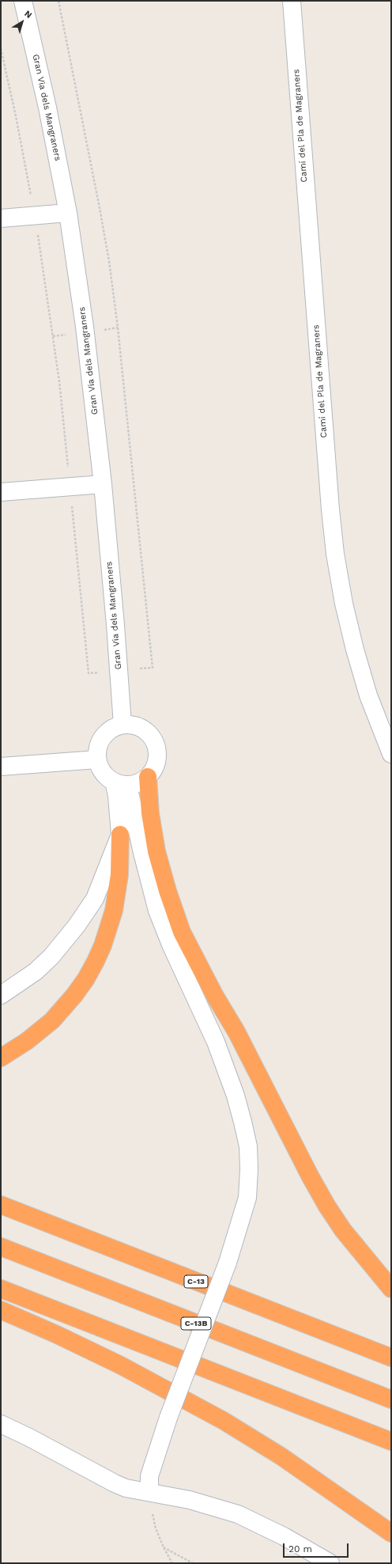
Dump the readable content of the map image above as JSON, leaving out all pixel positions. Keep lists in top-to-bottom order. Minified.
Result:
{"streets":{"highway":["C-13","C-13B"],"street":["Gran Via dels Mangraners","Camí del Pla de Magraners"]},"scale_bar":"20 m","north":"top right"}
